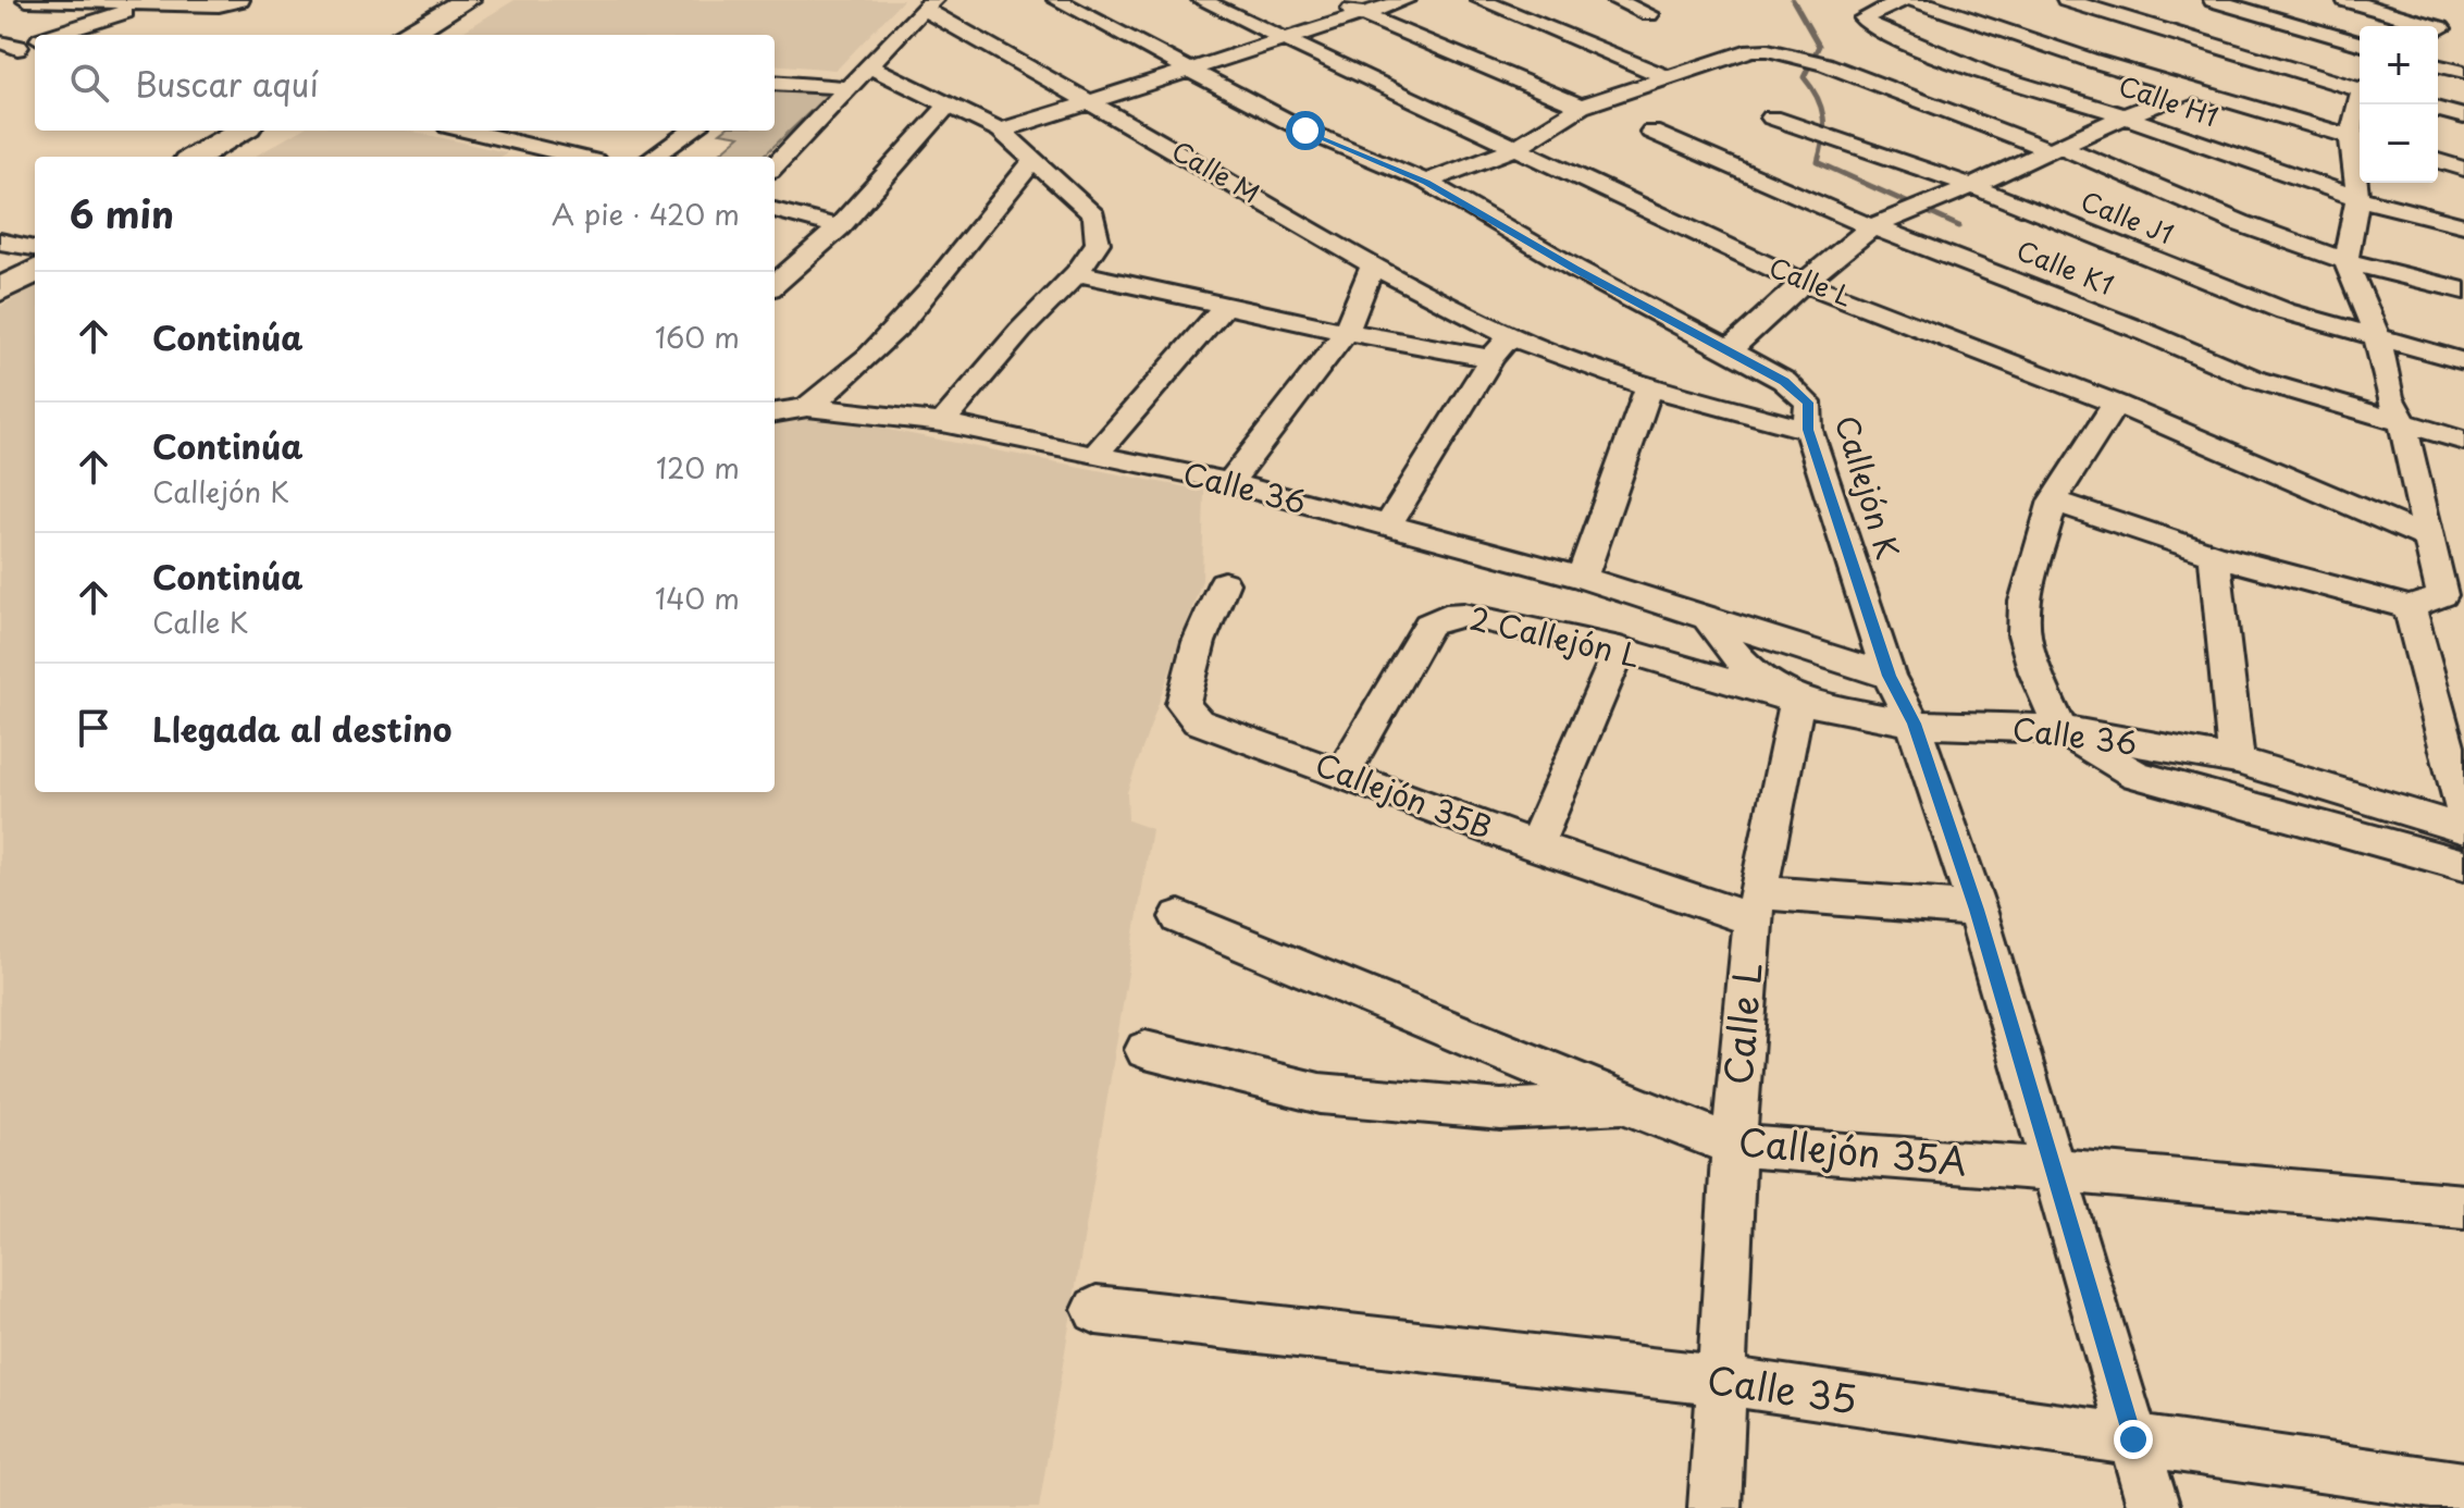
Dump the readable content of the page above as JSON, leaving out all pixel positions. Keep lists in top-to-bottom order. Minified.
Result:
{"streets":{"street":["Calle H1","Calle M","Calle J1","Calle K1","Calle L","Callejón K","Calle 36","2 Callejón L","Callejón 35B","Callejón 35A","Calle 35"]},"crossings":[["Calle M","Callejón K"],["Calle L","Calle 36"],["Calle L","2 Callejón L"],["Calle L","Callejón 35B"],["Calle L","Callejón 35A"],["Calle L","Calle 35"],["Callejón K","Calle 36"],["Callejón K","Callejón 35B"],["Callejón K","Callejón 35A"],["Callejón K","Calle 35"],["Calle 36","2 Callejón L"],["2 Callejón L","Callejón 35B"]],"page":{"map_buttons":["+","−"],"search":"Buscar aquí","heading":["6 min","A pie · 420 m"],"list":[["Continúa","160 m"],["Continúa","Callejón K","120 m"],["Continúa","Calle K","140 m"],"Llegada al destino"]}}
